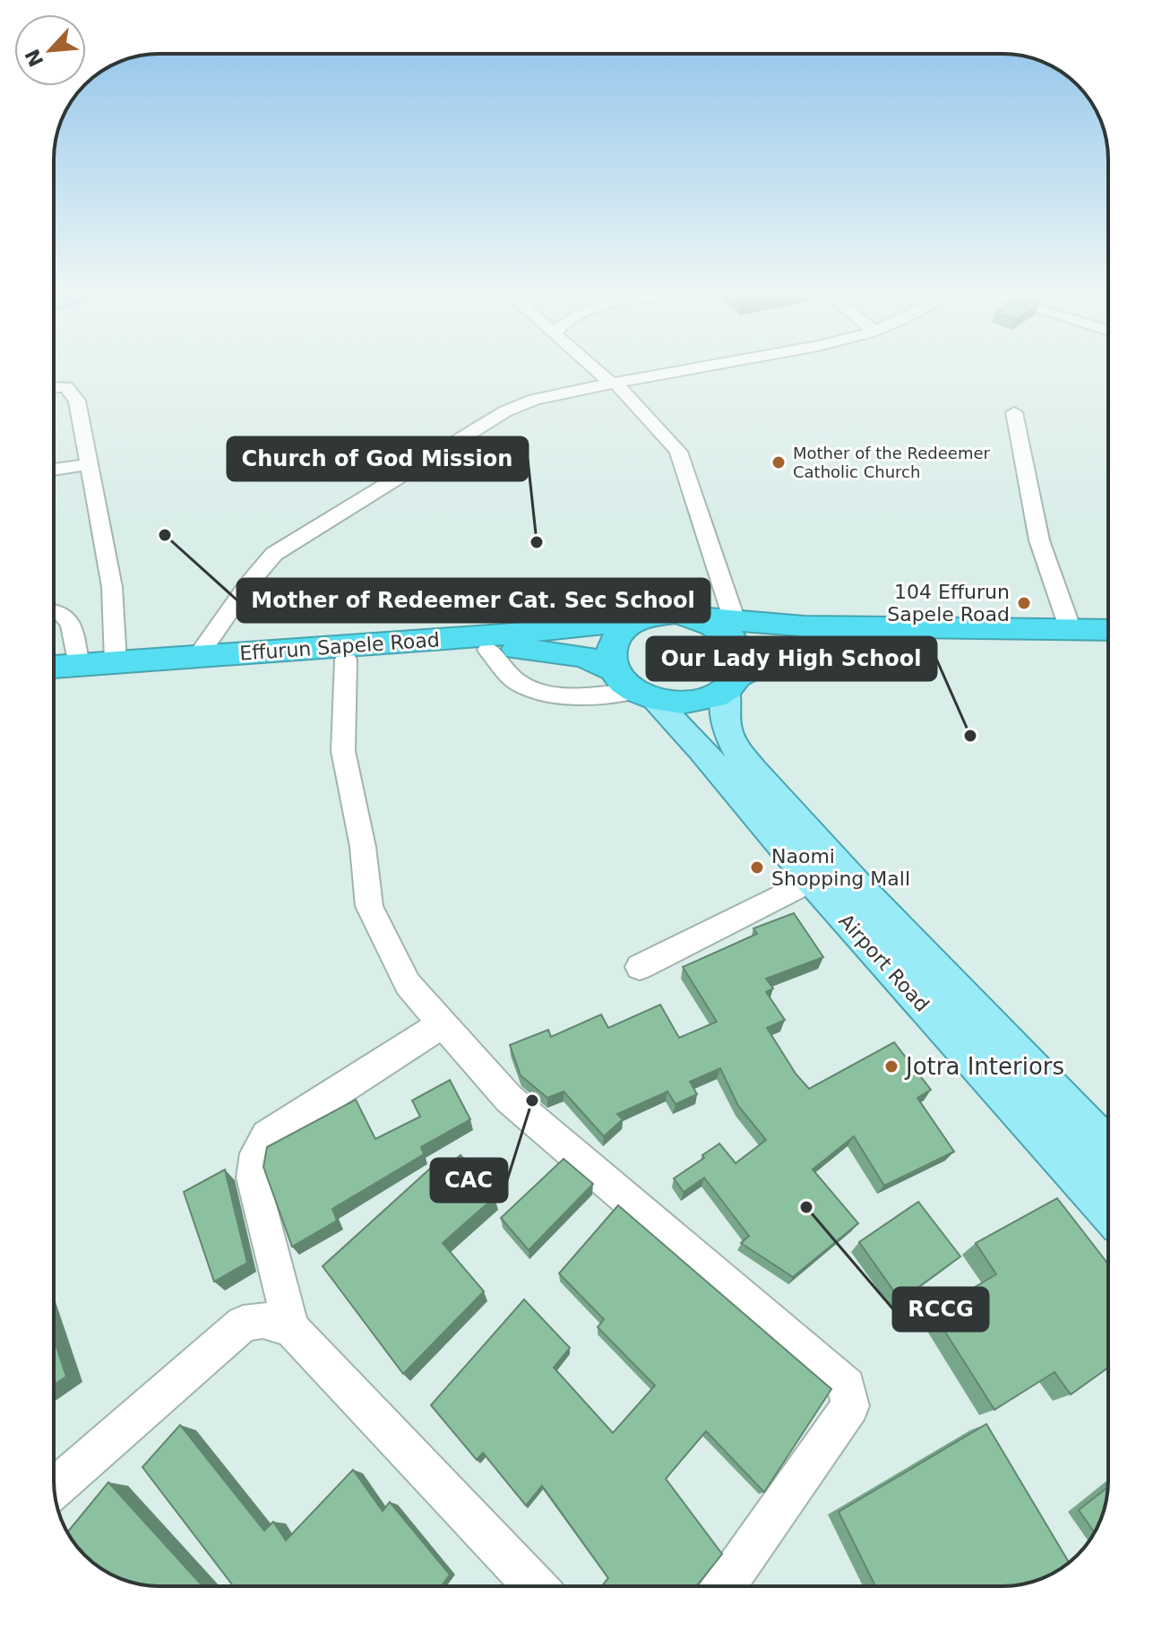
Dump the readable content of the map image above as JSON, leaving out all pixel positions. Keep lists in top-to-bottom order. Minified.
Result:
{"streets":{"highway":["Effurun Sapele Road"],"main road":["Airport Road"]},"crossings":[["Effurun Sapele Road","Airport Road"]],"places":["Mother of the Redeemer Catholic Church","Mother of Redeemer Cat. Sec School","Church of God Mission","104 Effurun Sapele Road","Our Lady High School","Naomi Shopping Mall","Jotra Interiors","CAC","RCCG"],"north":"bottom left"}
